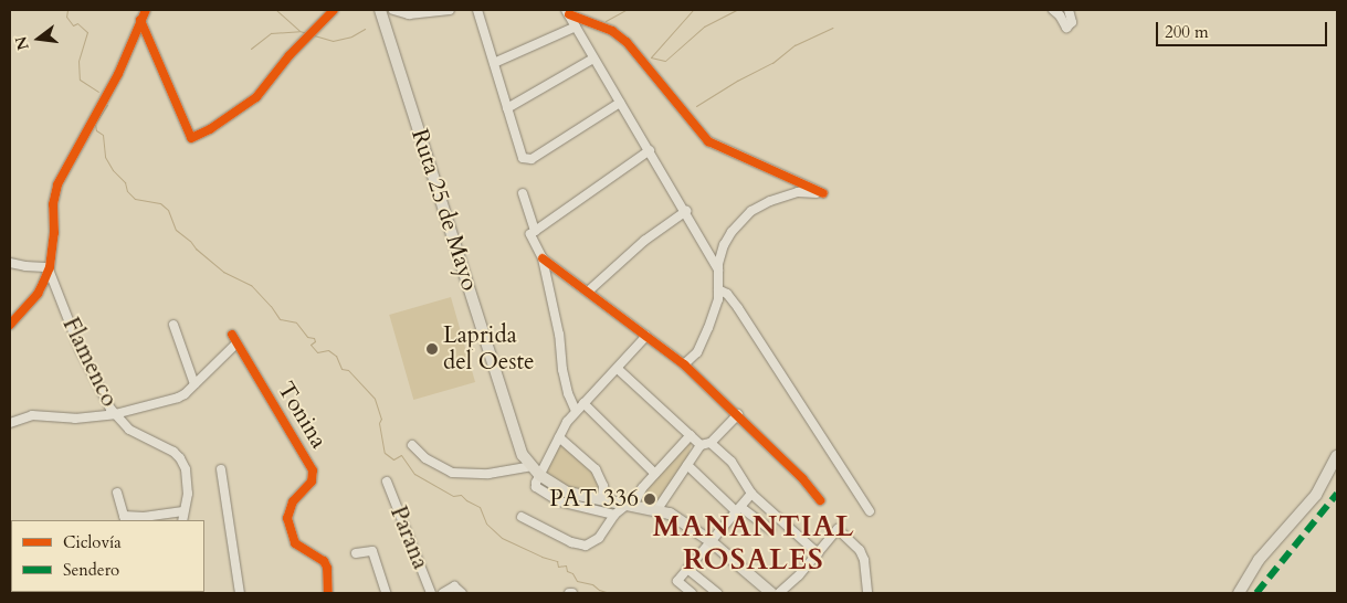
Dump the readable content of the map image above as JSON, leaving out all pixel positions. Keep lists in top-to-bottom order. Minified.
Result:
{"streets":{"main road":["Ruta 25 de Mayo"],"street":["Flamenco","Tonina","Parana"]},"districts":["MANANTIAL ROSALES"],"places":["Laprida del Oeste","PAT 336"],"legend":["Ciclovía","Sendero"],"scale_bar":"200 m","north":"left"}
